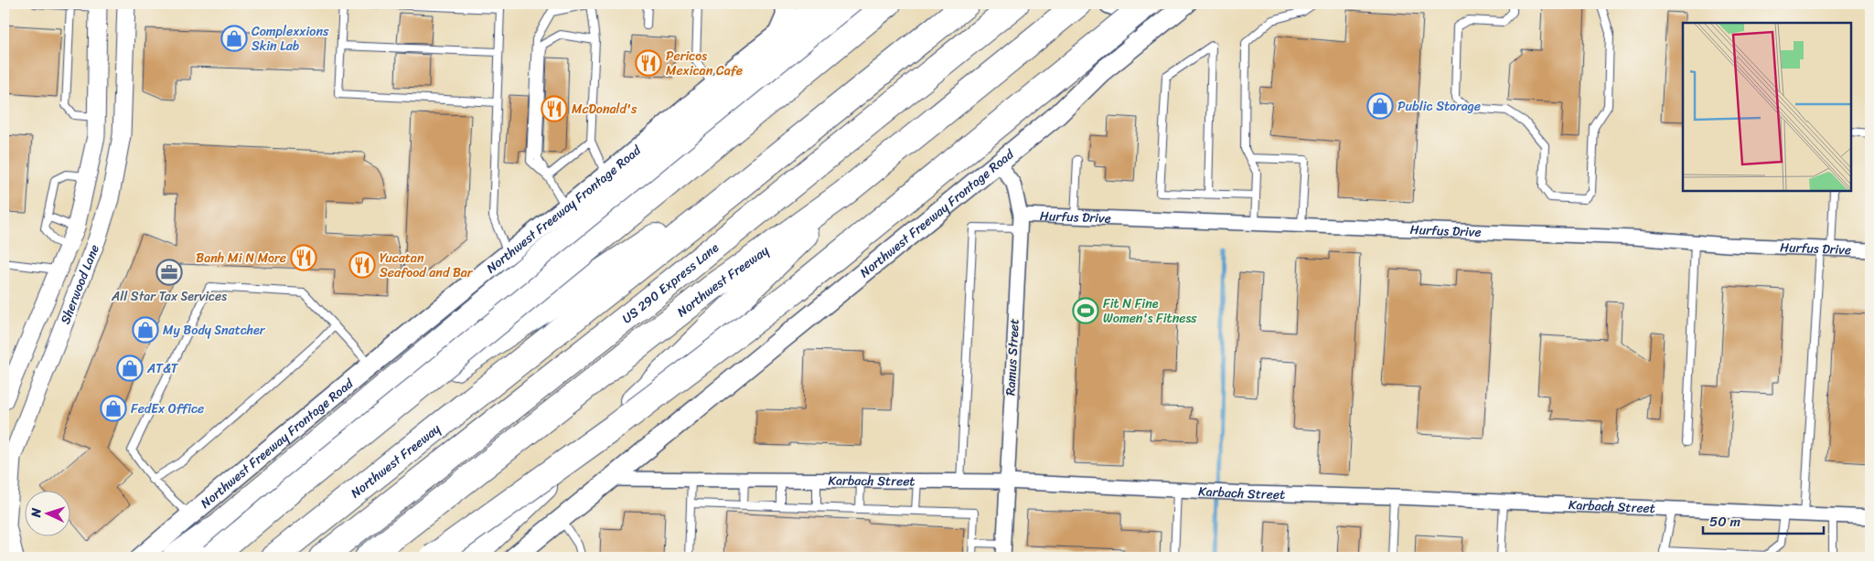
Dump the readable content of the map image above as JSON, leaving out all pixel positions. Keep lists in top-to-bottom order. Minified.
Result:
{"streets":{"highway":["Northwest Freeway","US 290 Express Lane"],"main road":["Northwest Freeway Frontage Road"],"street":["Hurfus Drive","Sherwood Lane","Ramus Street","Karbach Street"]},"crossings":[["Northwest Freeway Frontage Road","Ramus Street"],["Northwest Freeway Frontage Road","Karbach Street"],["Hurfus Drive","Ramus Street"],["Ramus Street","Karbach Street"]],"places":{"shop":["Complexxions Skin Lab","Public Storage","My Body Snatcher","AT&T","FedEx Office"],"restaurant":["Pericos Mexican Cafe","McDonald's","Banh Mi N More","Yucatan Seafood and Bar"],"office":["All Star Tax Services"],"sports":["Fit N Fine Women's Fitness"]},"scale_bar":"50 m","north":"left"}
